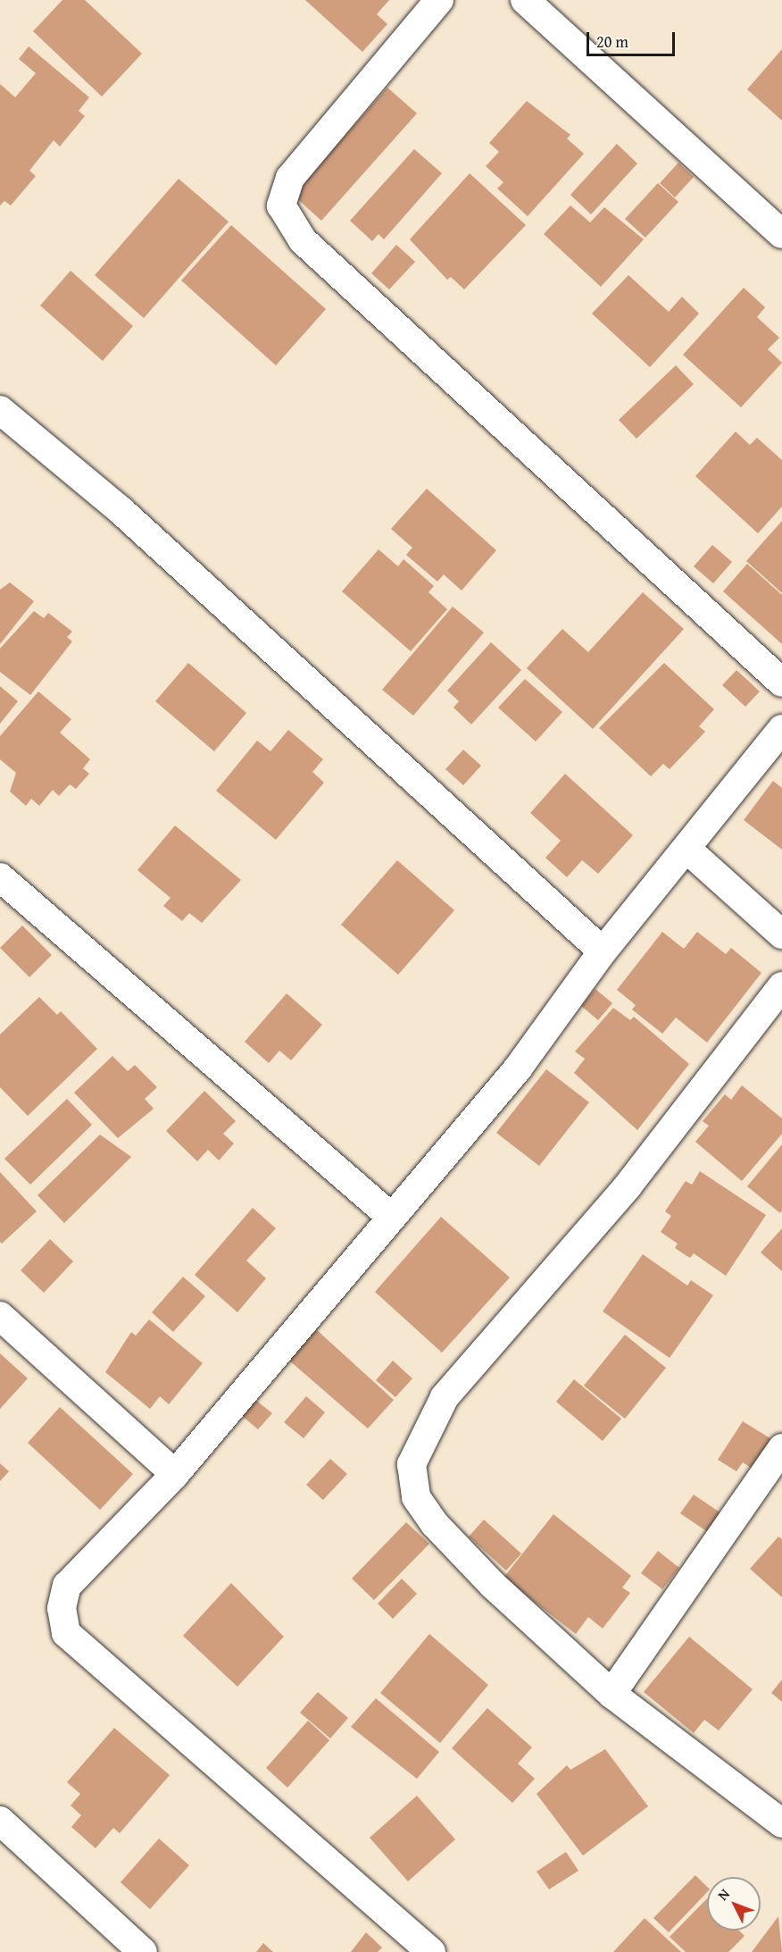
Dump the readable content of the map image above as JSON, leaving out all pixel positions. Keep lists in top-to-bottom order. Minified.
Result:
{"scale_bar":"20 m","north":"top left"}
